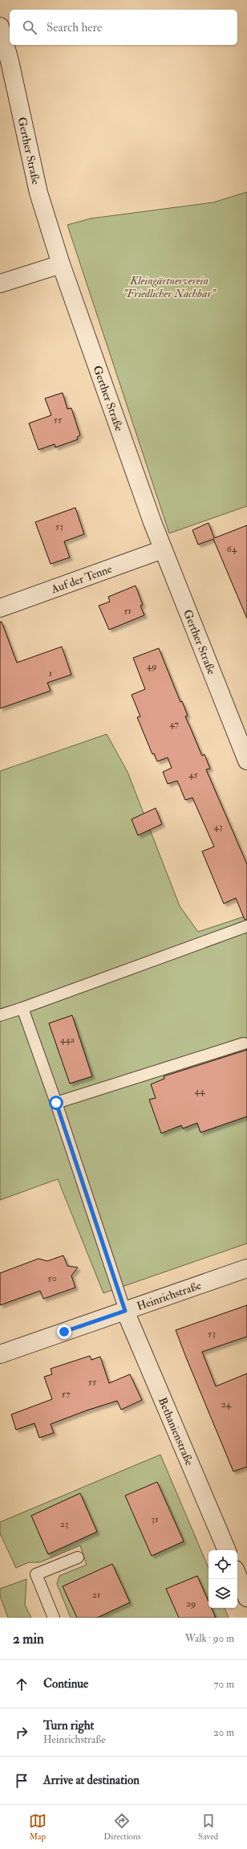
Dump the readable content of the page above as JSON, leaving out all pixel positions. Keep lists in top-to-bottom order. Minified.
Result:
{"streets":{"street":["Gerther Straße","Auf der Tenne","Heinrichstraße","Bethanienstraße"]},"crossings":[["Gerther Straße","Auf der Tenne"],["Heinrichstraße","Bethanienstraße"]],"parks":["Kleingärtnerverein \"Friedlicher Nachbar\""],"house_numbers":["55","53","64","51","49","1","47","45","43","44a","44","50","53","55","57","24","31","23","21","29"],"page":{"search":"Search here","heading":["2 min","Walk · 90 m"],"list":[["Continue","70 m"],["Turn right","Heinrichstraße","20 m"],"Arrive at destination"],"nav":["Map","Directions","Saved"]}}
